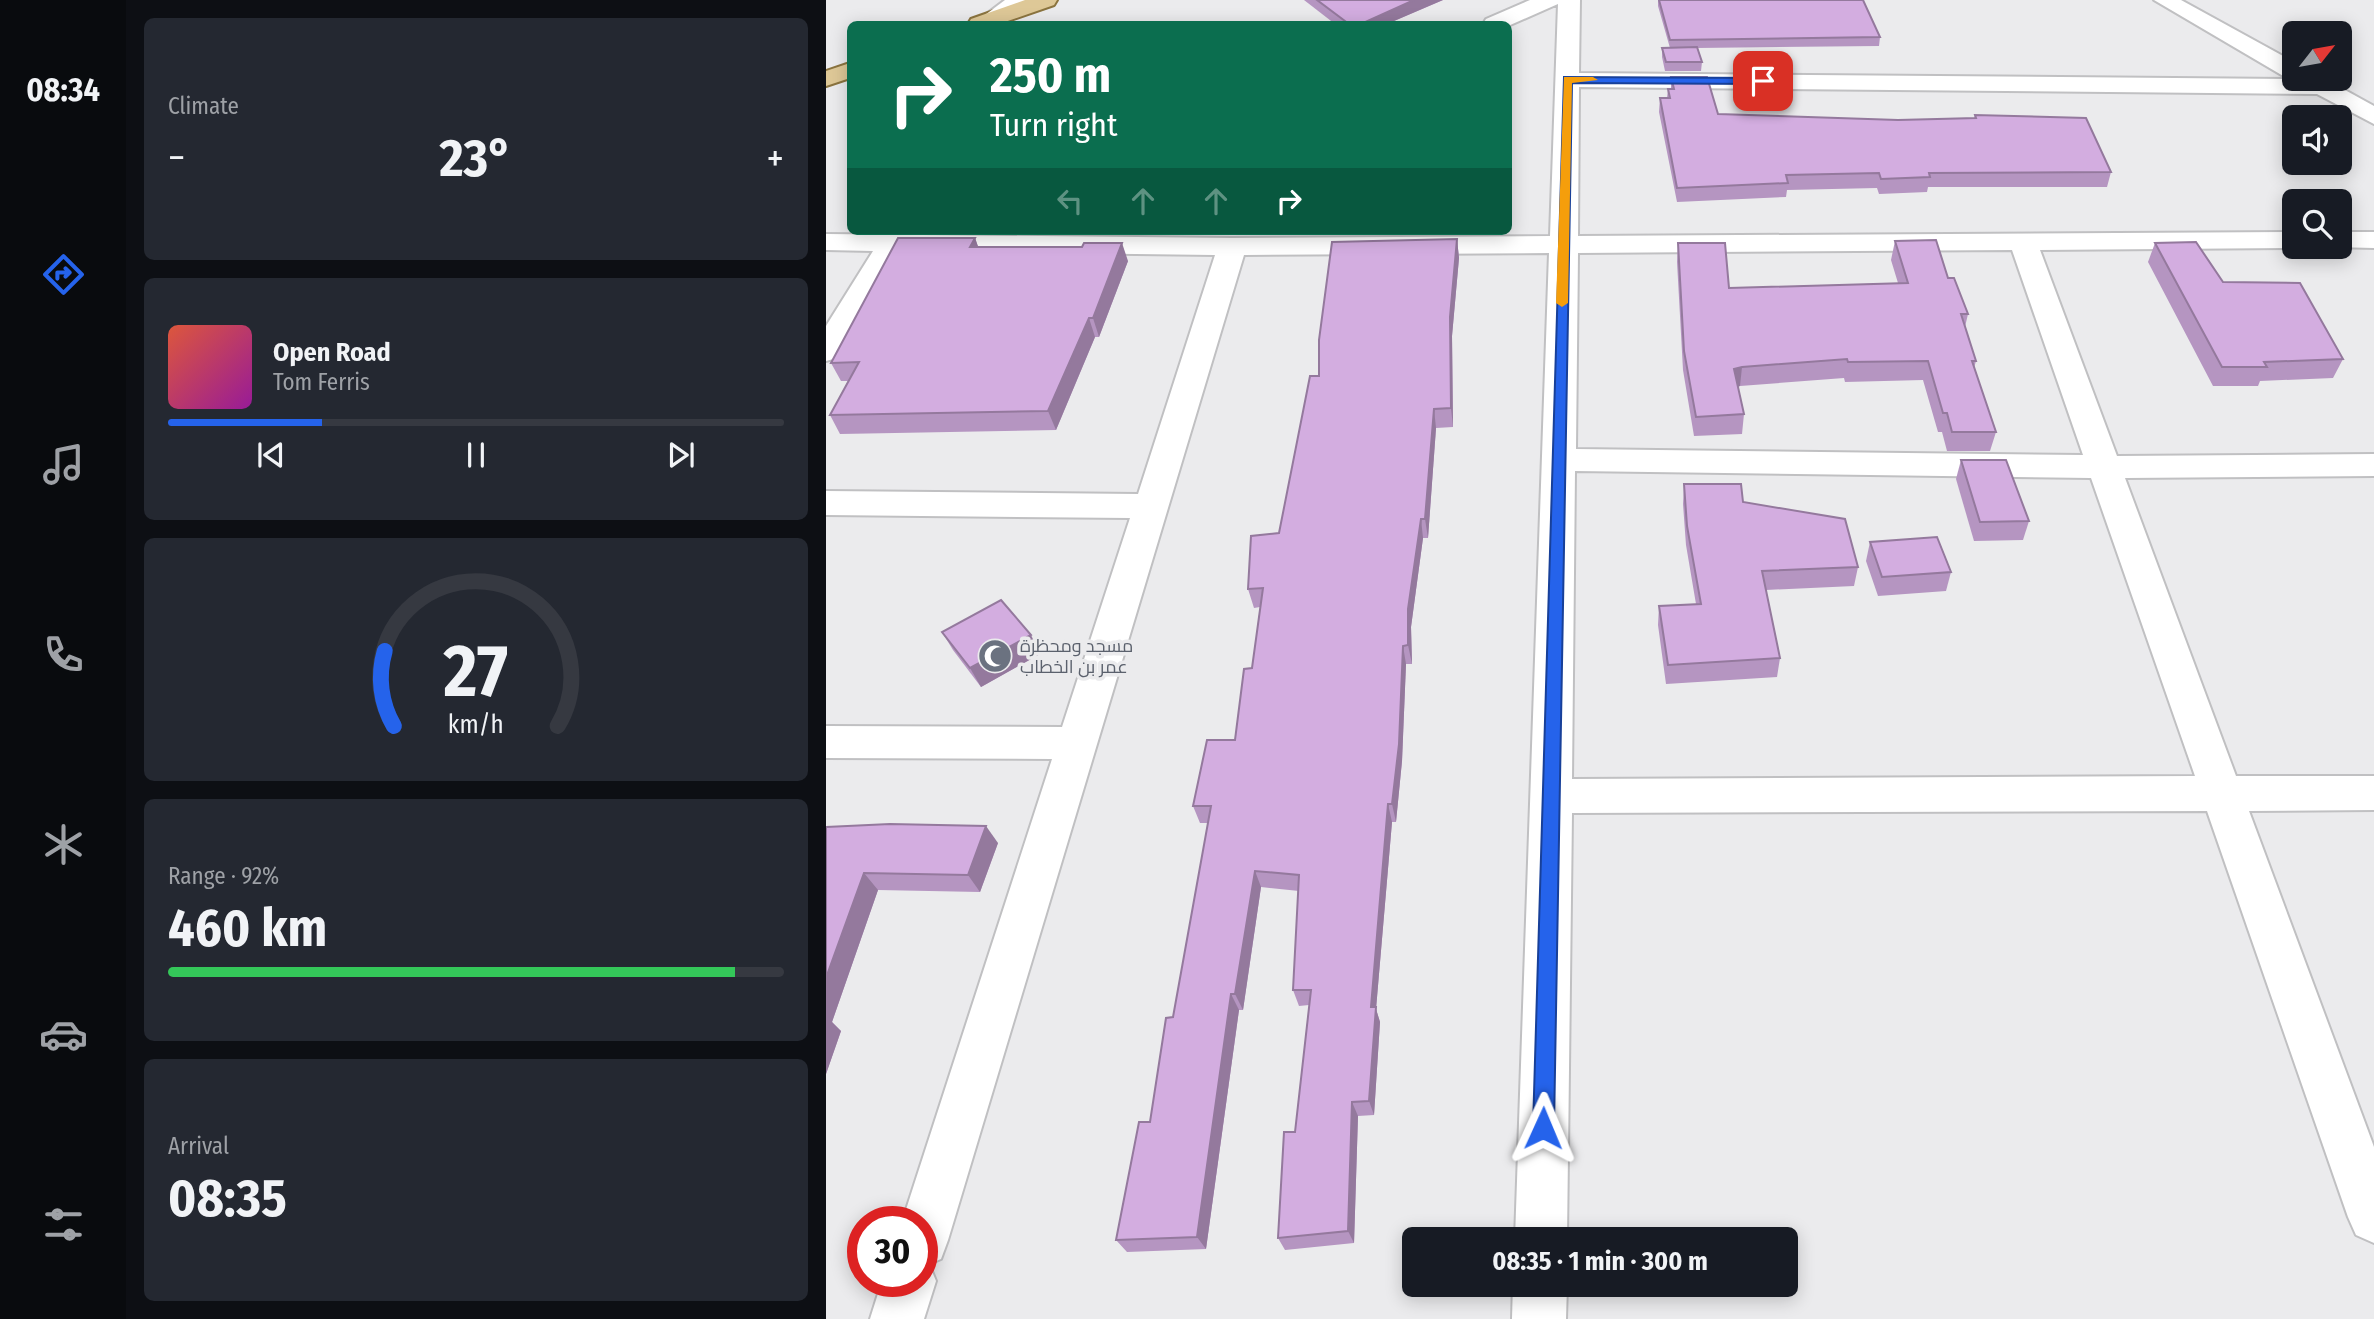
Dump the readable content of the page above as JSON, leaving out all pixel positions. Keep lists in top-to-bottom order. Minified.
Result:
{"places":{"mosque":["مسجد ومحظرة عمر بن الخطاب"]},"north":"top right","page":{"tabs":"08:34","tile":["Climate",["Range · 92%","460 km"],["Arrival","08:35"]],"turn":["250 m","Turn right"],"heat":["−","23°","+"],"song":["Open Road","Tom Ferris"],"limit":"30","trip":"08:35 · 1 min · 300 m","gauge":["27","km/h"]}}
